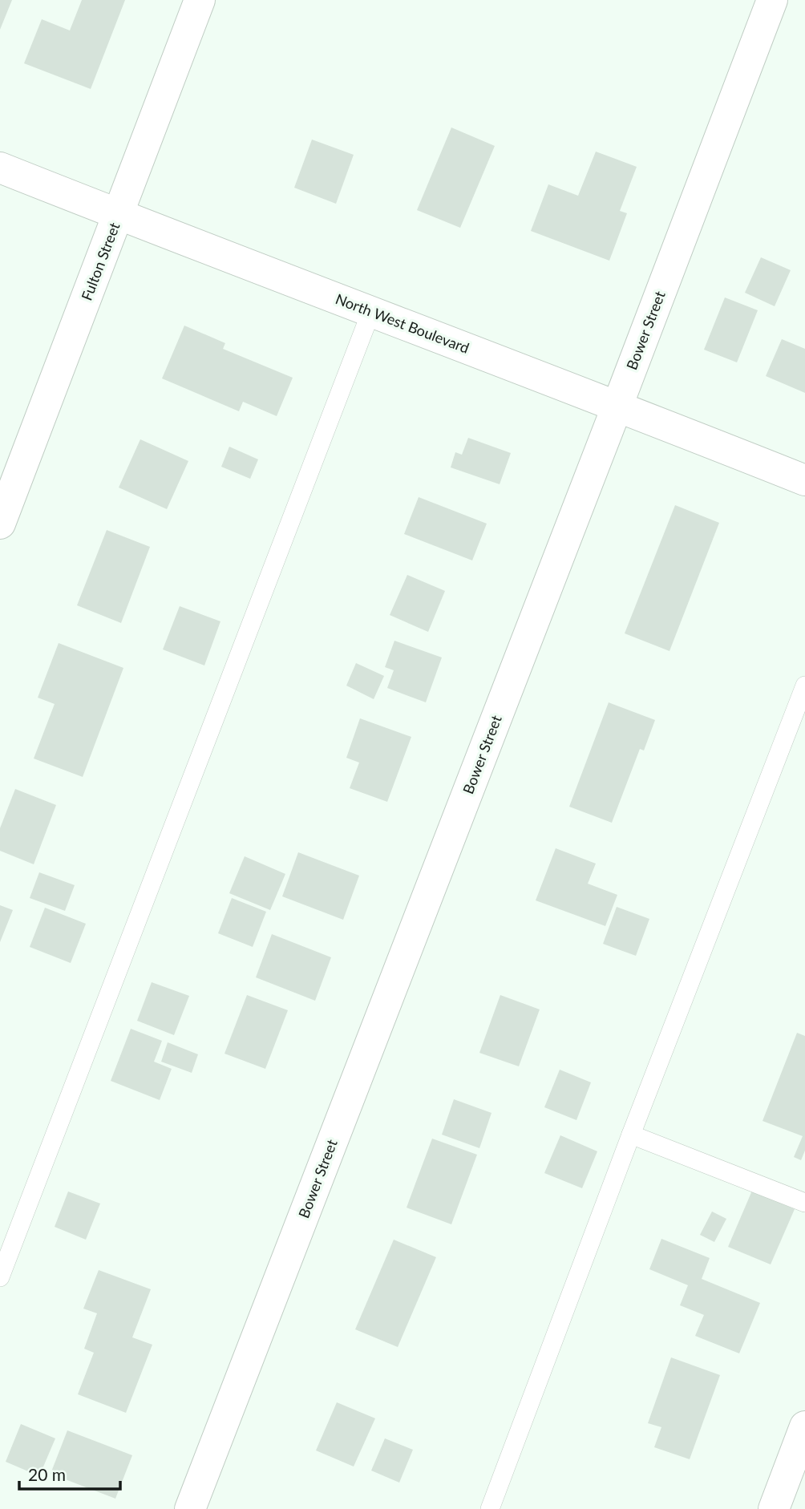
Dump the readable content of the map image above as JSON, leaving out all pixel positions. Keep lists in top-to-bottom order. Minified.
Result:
{"streets":{"street":["Fulton Street","North West Boulevard","Bower Street"]},"crossings":[["Fulton Street","North West Boulevard"],["North West Boulevard","Bower Street"]],"scale_bar":"20 m"}
